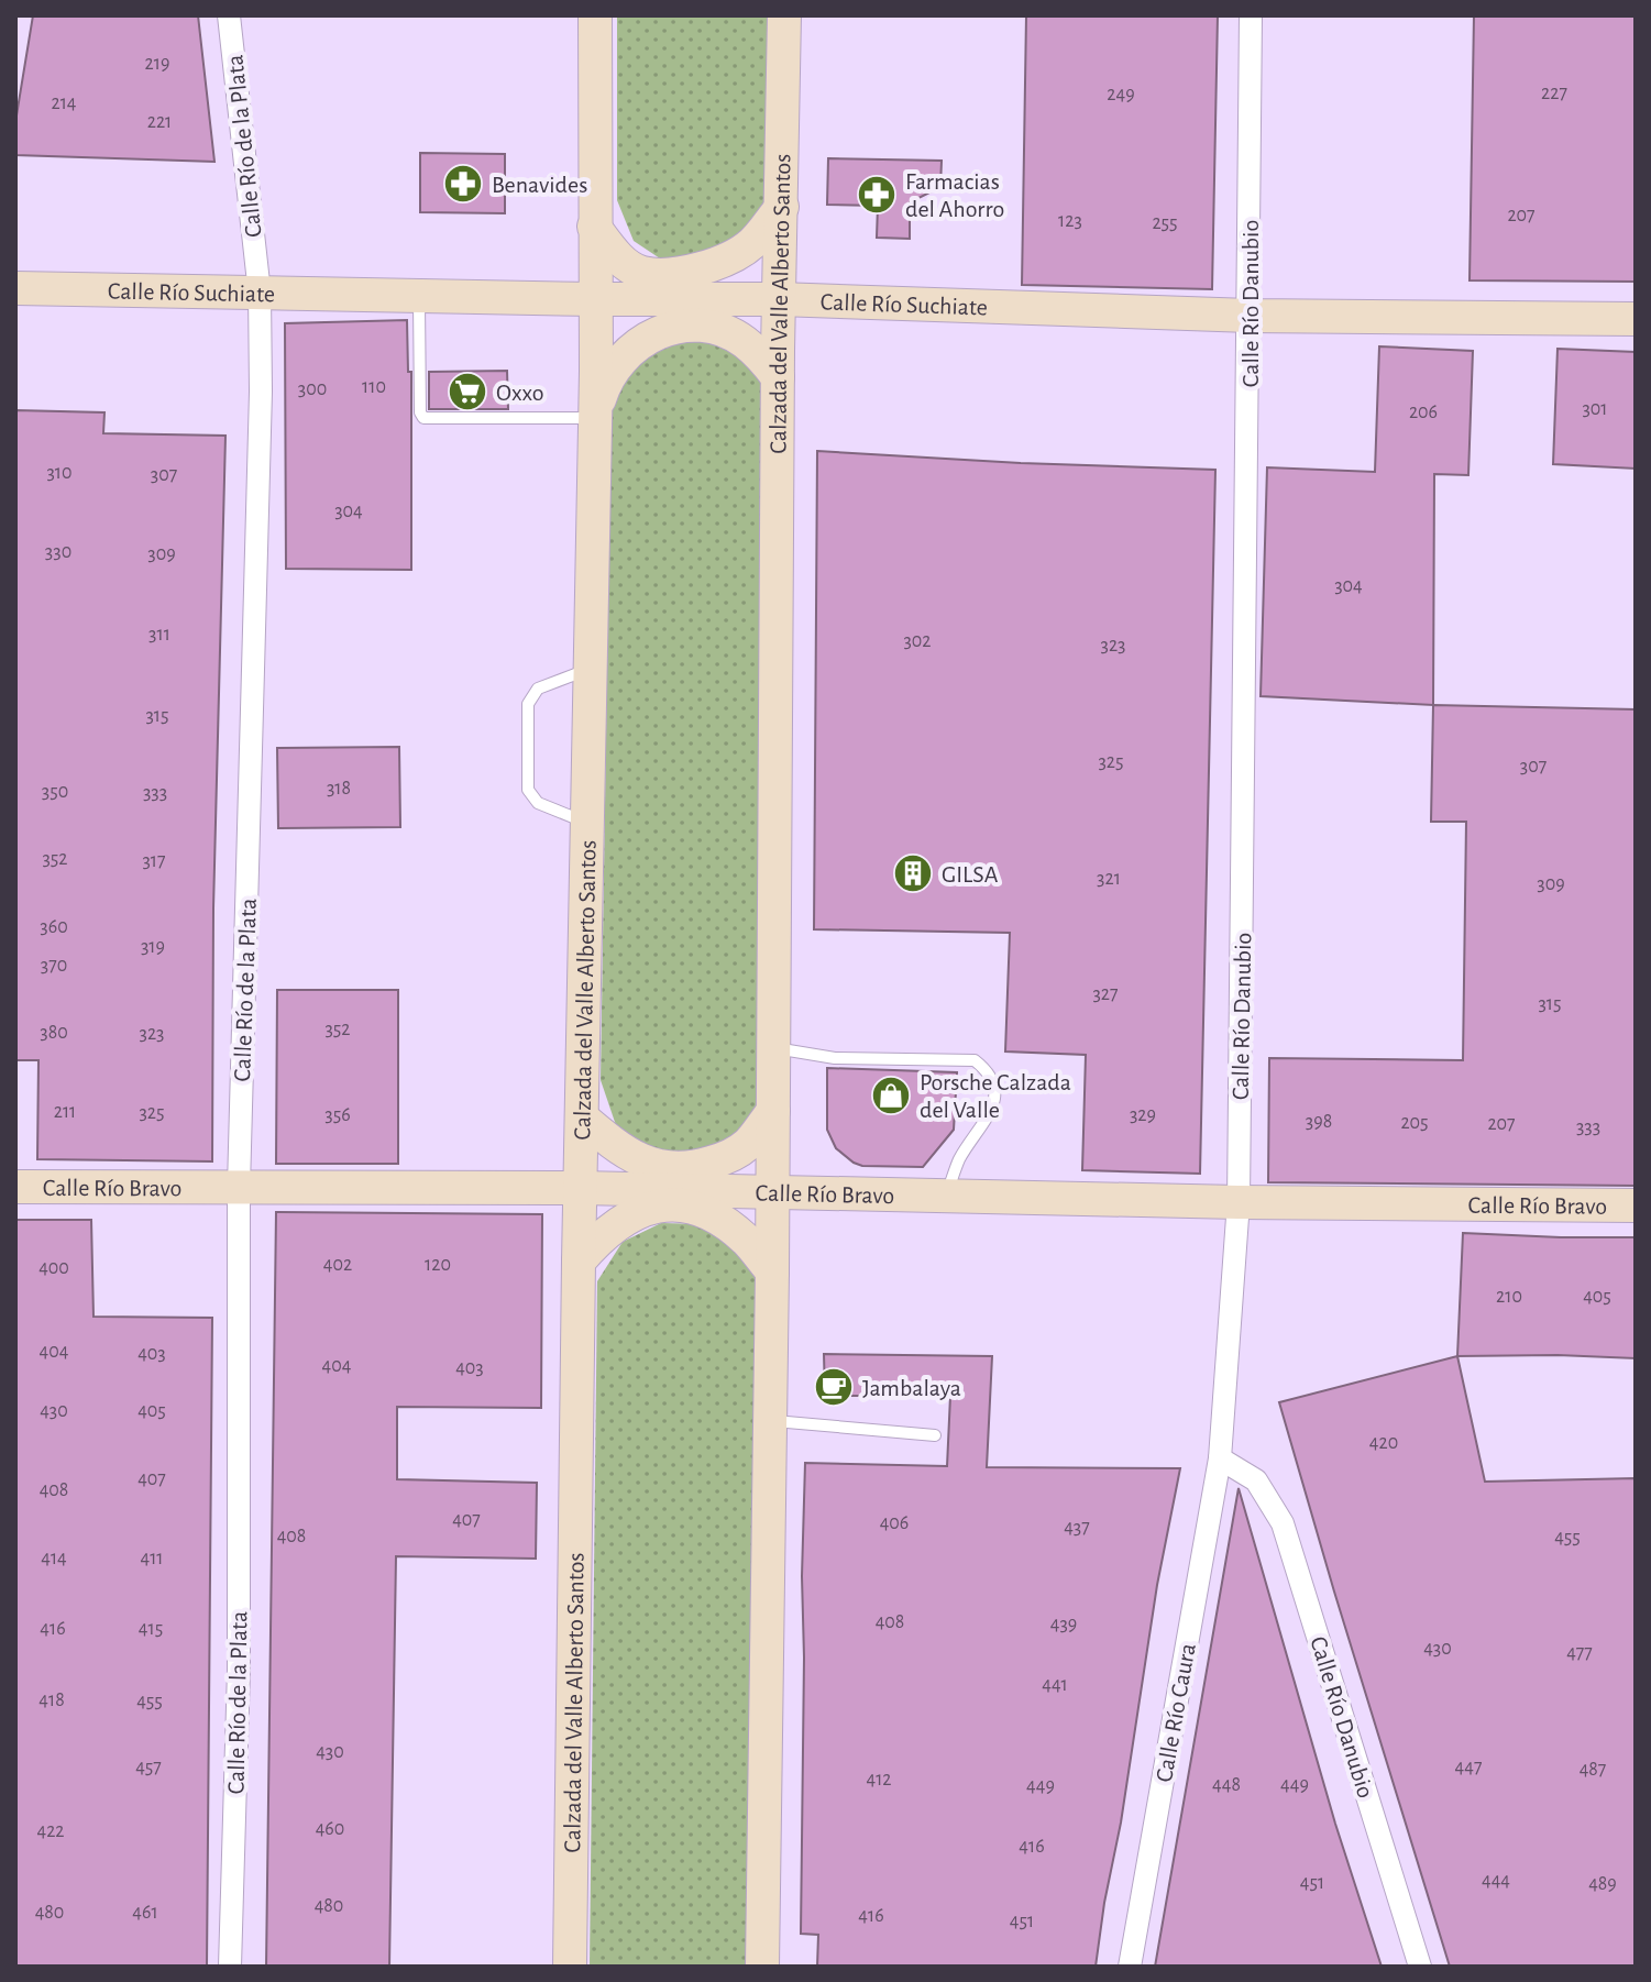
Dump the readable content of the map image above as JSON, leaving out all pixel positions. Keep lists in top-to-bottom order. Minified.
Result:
{"streets":{"main road":["Calle Río Suchiate","Calzada del Valle Alberto Santos","Calle Río Bravo"],"street":["Calle Río de la Plata","Calle Río Danubio","Calle Río Caura"]},"crossings":[["Calle Río de la Plata","Calle Río Suchiate"],["Calle Río de la Plata","Calle Río Bravo"],["Calle Río Suchiate","Calle Río Danubio"],["Calle Río Suchiate","Calzada del Valle Alberto Santos"],["Calle Río Danubio","Calle Río Bravo"],["Calle Río Danubio","Calle Río Caura"],["Calzada del Valle Alberto Santos","Calle Río Bravo"]],"places":{"pharmacy":["Benavides","Farmacias del Ahorro"],"supermarket":["Oxxo"],"building":["GILSA"],"shop":["Porsche Calzada del Valle"],"cafe":["Jambalaya"]},"house_numbers":["219","227","249","214","221","207","123","255","110","300","301","206","310","307","304","330","309","304","311","302","323","315","325","307","318","350","333","352","317","321","309","360","319","370","327","315","352","380","323","211","325","356","329","398","205","207","333","402","120","400","210","405","404","403","404","403","430","405","420","407","408","407","406","437","408","455","414","411","408","439","416","415","430","477","441","418","455","430","457","447","487","412","448","449","449","460","422","416","444","451","489","480","480","461","416","451"]}
